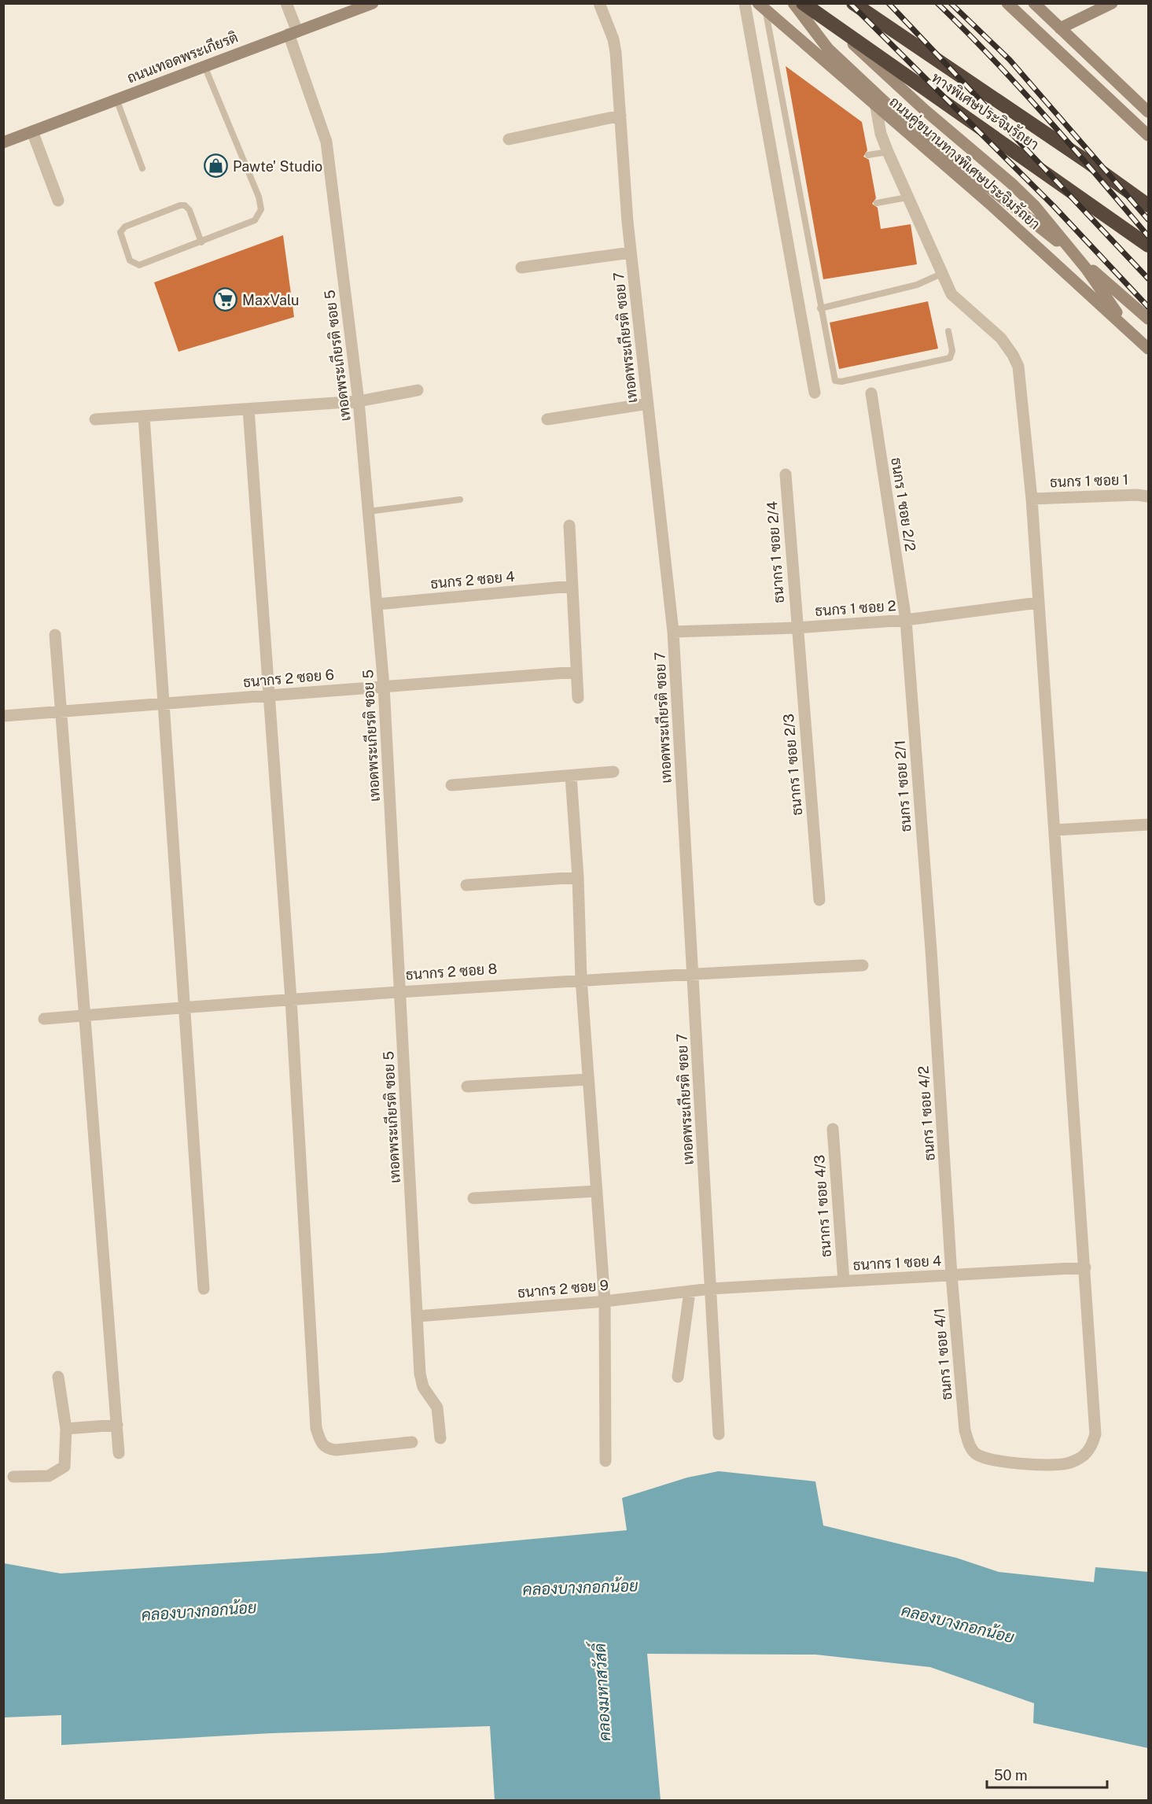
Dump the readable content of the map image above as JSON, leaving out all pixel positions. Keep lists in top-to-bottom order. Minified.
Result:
{"streets":{"highway":["ทางพิเศษประจิมรัถยา"],"main road":["ถนนเทอดพระเกียรติ","ถนนคู่ขนานทางพิเศษประจิมรัถยา"],"street":["เทอดพระเกียรติ ซอย 7","เทอดพระเกียรติ ซอย 5","ธนกร 1 ซอย 1","ธนกร 1 ซอย 2/2","ธนากร 1 ซอย 2/4","ธนกร 2 ซอย 4","ธนกร 1 ซอย 2","ธนากร 2 ซอย 6","ธนากร 1 ซอย 2/3","ธนกร 1 ซอย 2/1","ธนากร 2 ซอย 8","ธนกร 1 ซอย 4/2","ธนากร 1 ซอย 4/3","ธนากร 1 ซอย 4","ธนากร 2 ซอย 9","ธนกร 1 ซอย 4/1"]},"crossings":[["ถนนเทอดพระเกียรติ","เทอดพระเกียรติ ซอย 5"],["ถนนคู่ขนานทางพิเศษประจิมรัถยา","ธนกร 1 ซอย 4/1"],["เทอดพระเกียรติ ซอย 7","ธนกร 1 ซอย 2"],["เทอดพระเกียรติ ซอย 7","ธนากร 2 ซอย 8"],["เทอดพระเกียรติ ซอย 7","ธนากร 1 ซอย 4"],["เทอดพระเกียรติ ซอย 7","ธนากร 2 ซอย 9"],["เทอดพระเกียรติ ซอย 5","ธนกร 2 ซอย 4"],["เทอดพระเกียรติ ซอย 5","ธนากร 2 ซอย 6"],["เทอดพระเกียรติ ซอย 5","ธนากร 2 ซอย 8"],["เทอดพระเกียรติ ซอย 5","ธนากร 2 ซอย 9"],["ธนกร 1 ซอย 1","ธนกร 1 ซอย 4/1"],["ธนกร 1 ซอย 2/2","ธนกร 1 ซอย 2"],["ธนกร 1 ซอย 2/2","ธนกร 1 ซอย 2/1"],["ธนากร 1 ซอย 2/4","ธนกร 1 ซอย 2"],["ธนากร 1 ซอย 2/4","ธนากร 1 ซอย 2/3"],["ธนกร 1 ซอย 2","ธนากร 1 ซอย 2/3"],["ธนกร 1 ซอย 2","ธนกร 1 ซอย 2/1"],["ธนกร 1 ซอย 2","ธนกร 1 ซอย 4/1"],["ธนกร 1 ซอย 2/1","ธนกร 1 ซอย 4/2"],["ธนกร 1 ซอย 4/2","ธนากร 1 ซอย 4"],["ธนกร 1 ซอย 4/2","ธนกร 1 ซอย 4/1"],["ธนากร 1 ซอย 4/3","ธนากร 1 ซอย 4"],["ธนากร 1 ซอย 4","ธนากร 2 ซอย 9"],["ธนากร 1 ซอย 4","ธนกร 1 ซอย 4/1"]],"water":["คลองบางกอกน้อย","คลองมหาสวัสดิ์"],"places":{"shop":["Pawte' Studio"],"supermarket":["MaxValu"]},"scale_bar":"50 m"}
